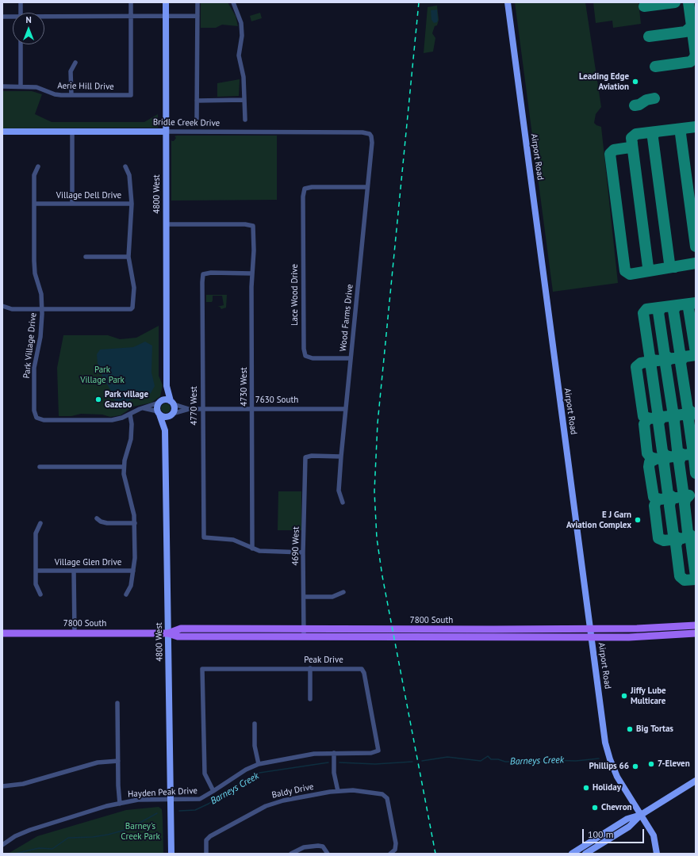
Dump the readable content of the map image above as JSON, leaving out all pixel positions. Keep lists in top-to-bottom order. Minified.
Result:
{"streets":{"main road":["7800 South"],"street":["Aerie Hill Drive","Bridle Creek Drive","Airport Road","4800 West","Village Dell Drive","Lace Wood Drive","Wood Farms Drive","Park Village Drive","4730 West","7630 South","4770 West","4690 West","Village Glen Drive","Peak Drive","Baldy Drive","Hayden Peak Drive"]},"crossings":[["Bridle Creek Drive","4800 West"],["Bridle Creek Drive","Wood Farms Drive"],["Airport Road","7800 South"],["4800 West","Park Village Drive"],["4800 West","4730 West"],["4800 West","7630 South"],["4800 West","7800 South"],["4800 West","Hayden Peak Drive"],["Village Dell Drive","Park Village Drive"],["Lace Wood Drive","Wood Farms Drive"],["Wood Farms Drive","7630 South"],["Wood Farms Drive","4690 West"],["Park Village Drive","7630 South"],["Park Village Drive","Village Glen Drive"],["4730 West","7630 South"],["4730 West","4770 West"],["7630 South","4770 West"],["4690 West","7800 South"],["Peak Drive","Hayden Peak Drive"]],"water":["Barneys Creek"],"parks":["Park Village Park","Barney's Creek Park"],"places":["Leading Edge Aviation","Park village Gazebo","E J Garn Aviation Complex","Jiffy Lube Multicare","Big Tortas","7-Eleven","Phillips 66","Holiday","Chevron"],"scale_bar":"100 m","north":"top"}
